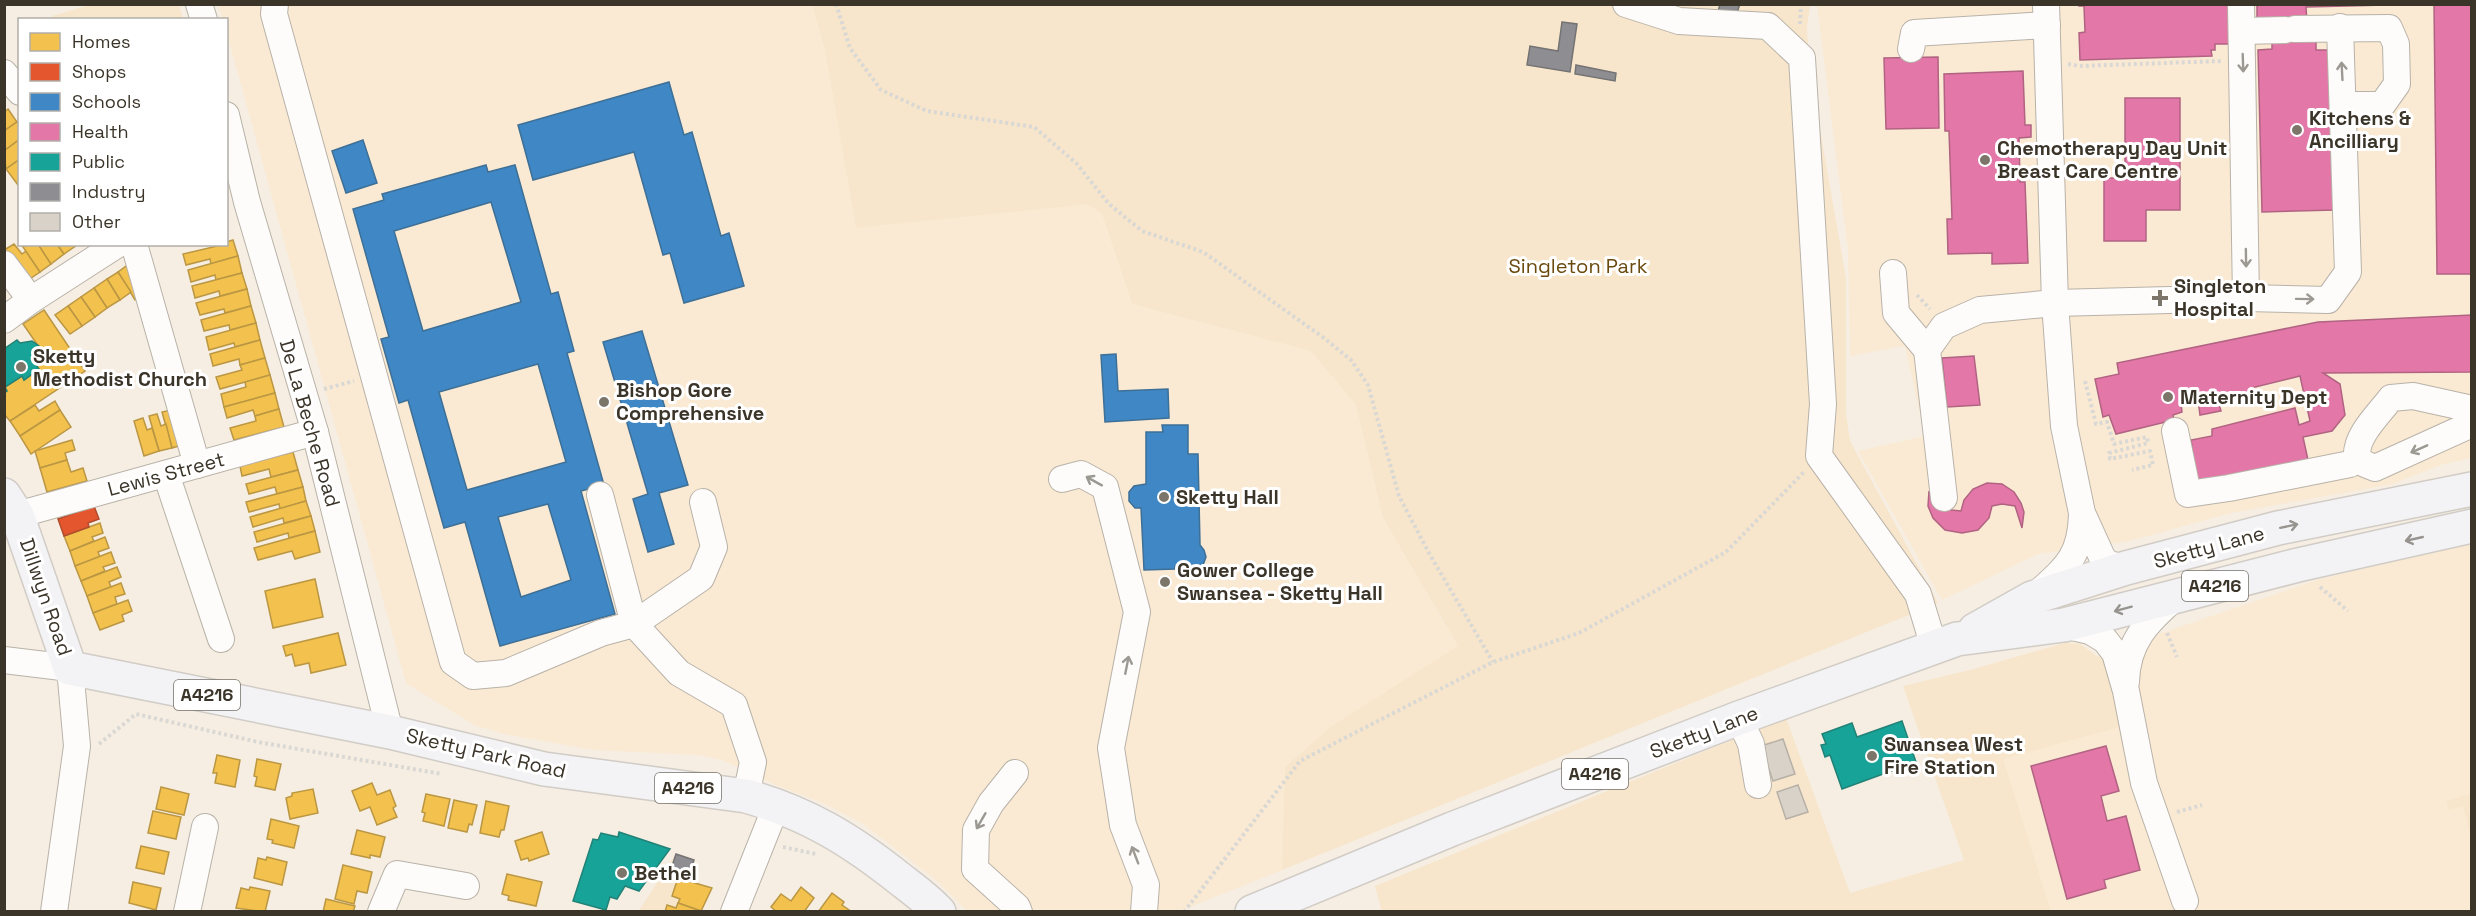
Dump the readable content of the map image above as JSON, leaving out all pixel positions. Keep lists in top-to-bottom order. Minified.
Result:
{"streets":{"main road":["Sketty Lane","A4216","Dillwyn Road","Sketty Park Road"],"street":["De La Beche Road","Lewis Street"]},"crossings":[["De La Beche Road","Lewis Street"],["De La Beche Road","Sketty Park Road"],["Lewis Street","Dillwyn Road"],["Dillwyn Road","Sketty Park Road"]],"parks":["Singleton Park"],"places":{"other":["Kitchens & Ancilliary","Chemotherapy Day Unit Breast Care Centre","Sketty Methodist Church","Maternity Dept","Bishop Gore Comprehensive","Sketty Hall","Gower College Swansea - Sketty Hall","Swansea West Fire Station","Bethel"],"health":["Singleton Hospital"]},"legend":["Homes","Shops","Schools","Health","Public","Industry","Other"]}
